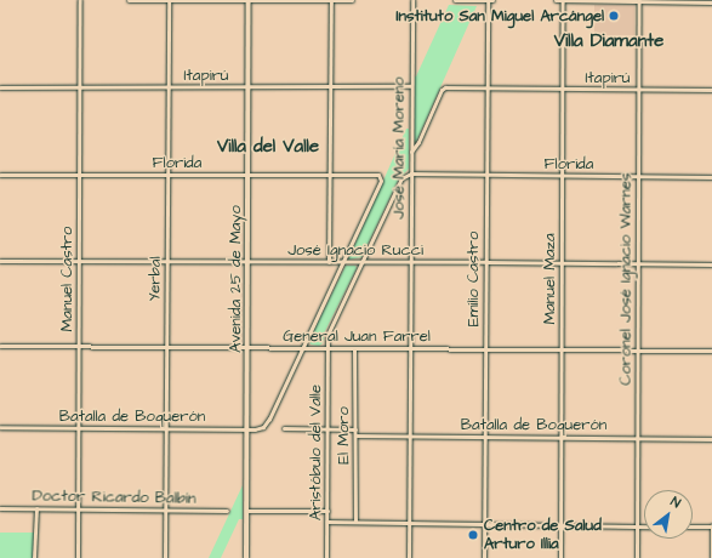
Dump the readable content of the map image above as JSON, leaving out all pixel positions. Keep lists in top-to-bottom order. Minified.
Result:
{"streets":{"main road":["Avenida 25 de Mayo"],"street":["Itapirú","José María Moreno","Florida","José Ignacio Rucci","Manuel Castro","Yerbal","Emilio Castro","Manuel Maza","Coronel José Ignacio Warnes","General Juan Farrel","Batalla de Boquerón","El Moro","Aristóbulo del Valle","Doctor Ricardo Balbín"]},"crossings":[["Itapirú","José María Moreno"],["Itapirú","Manuel Castro"],["Itapirú","Yerbal"],["Itapirú","Avenida 25 de Mayo"],["Itapirú","Emilio Castro"],["Itapirú","Manuel Maza"],["Itapirú","Coronel José Ignacio Warnes"],["José María Moreno","Florida"],["José María Moreno","José Ignacio Rucci"],["José María Moreno","General Juan Farrel"],["José María Moreno","Batalla de Boquerón"],["José María Moreno","Aristóbulo del Valle"],["Florida","José Ignacio Rucci"],["Florida","Manuel Castro"],["Florida","Yerbal"],["Florida","Avenida 25 de Mayo"],["Florida","Emilio Castro"],["Florida","Manuel Maza"],["Florida","Coronel José Ignacio Warnes"],["Florida","Aristóbulo del Valle"],["José Ignacio Rucci","Manuel Castro"],["José Ignacio Rucci","Yerbal"],["José Ignacio Rucci","Avenida 25 de Mayo"],["José Ignacio Rucci","Emilio Castro"],["José Ignacio Rucci","Manuel Maza"],["José Ignacio Rucci","Coronel José Ignacio Warnes"],["José Ignacio Rucci","Aristóbulo del Valle"],["Manuel Castro","General Juan Farrel"],["Manuel Castro","Batalla de Boquerón"],["Manuel Castro","Doctor Ricardo Balbín"],["Yerbal","General Juan Farrel"],["Yerbal","Batalla de Boquerón"],["Yerbal","Doctor Ricardo Balbín"],["Avenida 25 de Mayo","General Juan Farrel"],["Avenida 25 de Mayo","Batalla de Boquerón"],["Emilio Castro","General Juan Farrel"],["Emilio Castro","Batalla de Boquerón"],["Manuel Maza","General Juan Farrel"],["Manuel Maza","Batalla de Boquerón"],["Coronel José Ignacio Warnes","General Juan Farrel"],["Coronel José Ignacio Warnes","Batalla de Boquerón"],["General Juan Farrel","Batalla de Boquerón"],["General Juan Farrel","El Moro"],["General Juan Farrel","Aristóbulo del Valle"],["Batalla de Boquerón","El Moro"]],"districts":["Villa Diamante","Villa del Valle"],"places":["Instituto San Miguel Arcángel","Centro de Salud Arturo Illia"],"north":"top right"}
